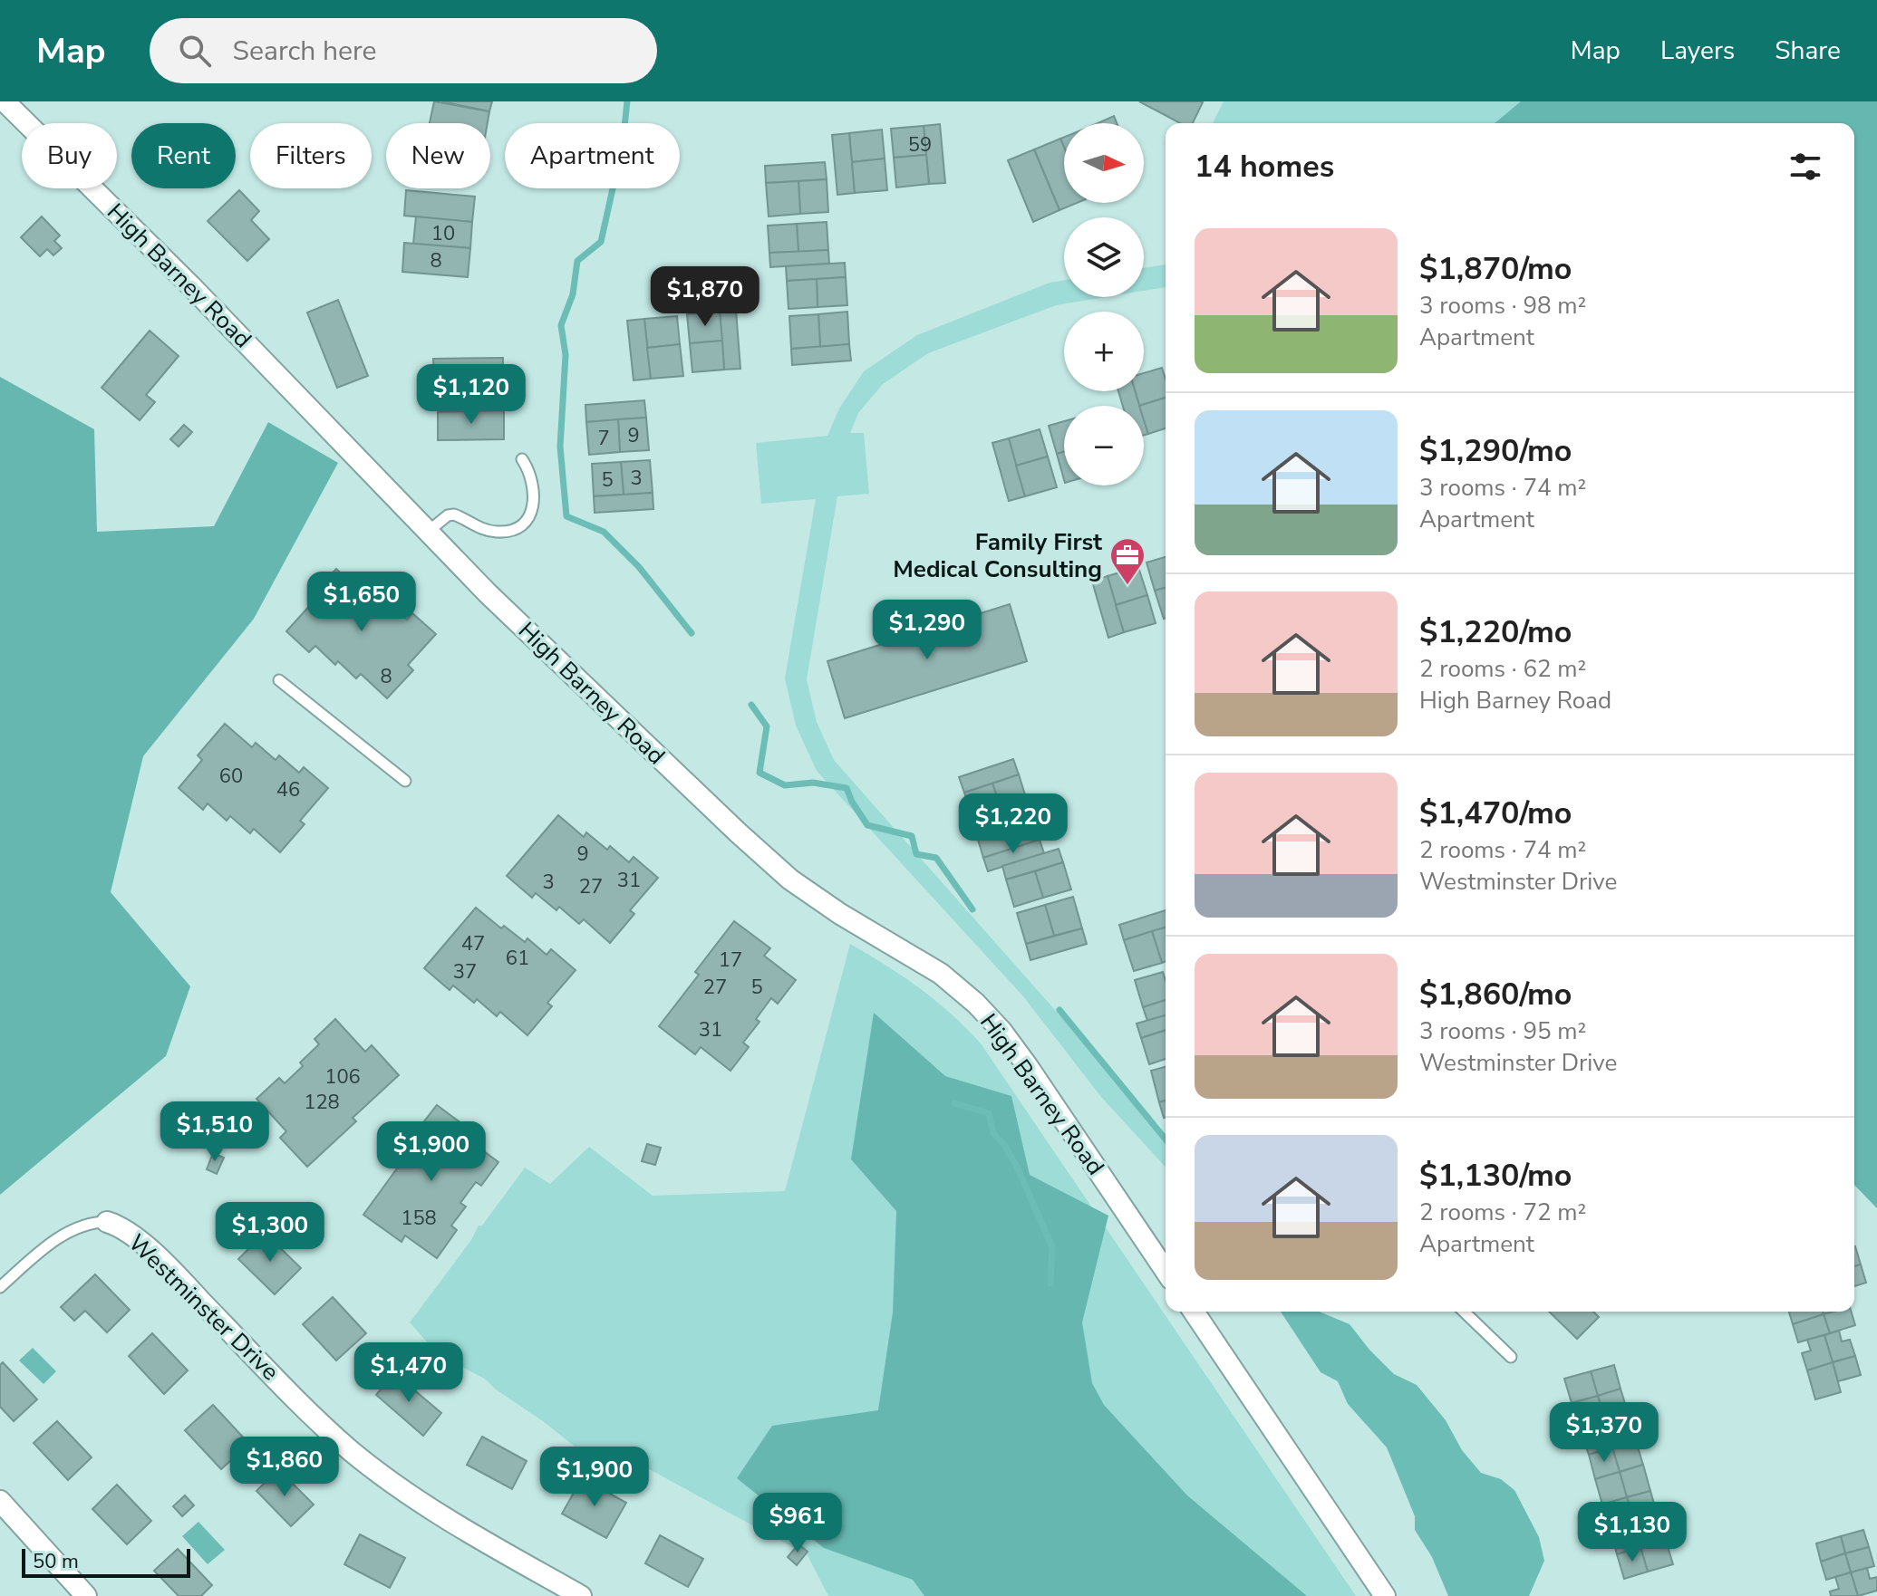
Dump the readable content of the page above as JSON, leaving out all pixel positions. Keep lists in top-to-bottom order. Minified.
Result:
{"streets":{"street":["High Barney Road","Westminster Drive"]},"places":{"office":["Family First Medical Consulting"]},"house_numbers":["59","10","8","9","7","3","5","8","60","46","9","31","3","27","47","61","17","37","27","5","31","106","128","158"],"scale_bar":"50 m","north":"right","page":{"header":"Map","search":"Search here","nav":["Map","Layers","Share"],"map_buttons":["+","−"],"chip":["Buy","Rent","Filters","New","Apartment"],"heading":"14 homes","list":[{"name":"$1,870/mo","note":"3 rooms · 98 m² · Apartment"},{"name":"$1,290/mo","note":"3 rooms · 74 m² · Apartment"},{"name":"$1,220/mo","note":"2 rooms · 62 m² · High Barney Road"},{"name":"$1,470/mo","note":"2 rooms · 74 m² · Westminster Drive"},{"name":"$1,860/mo","note":"3 rooms · 95 m² · Westminster Drive"},{"name":"$1,130/mo","note":"2 rooms · 72 m² · Apartment"}],"price":["$1,870","$1,120","$1,650","$1,290","$1,220","$1,510","$1,900","$1,300","$1,470","$1,370","$1,860","$1,900","$961","$1,130"],"scale":"50 m"}}
